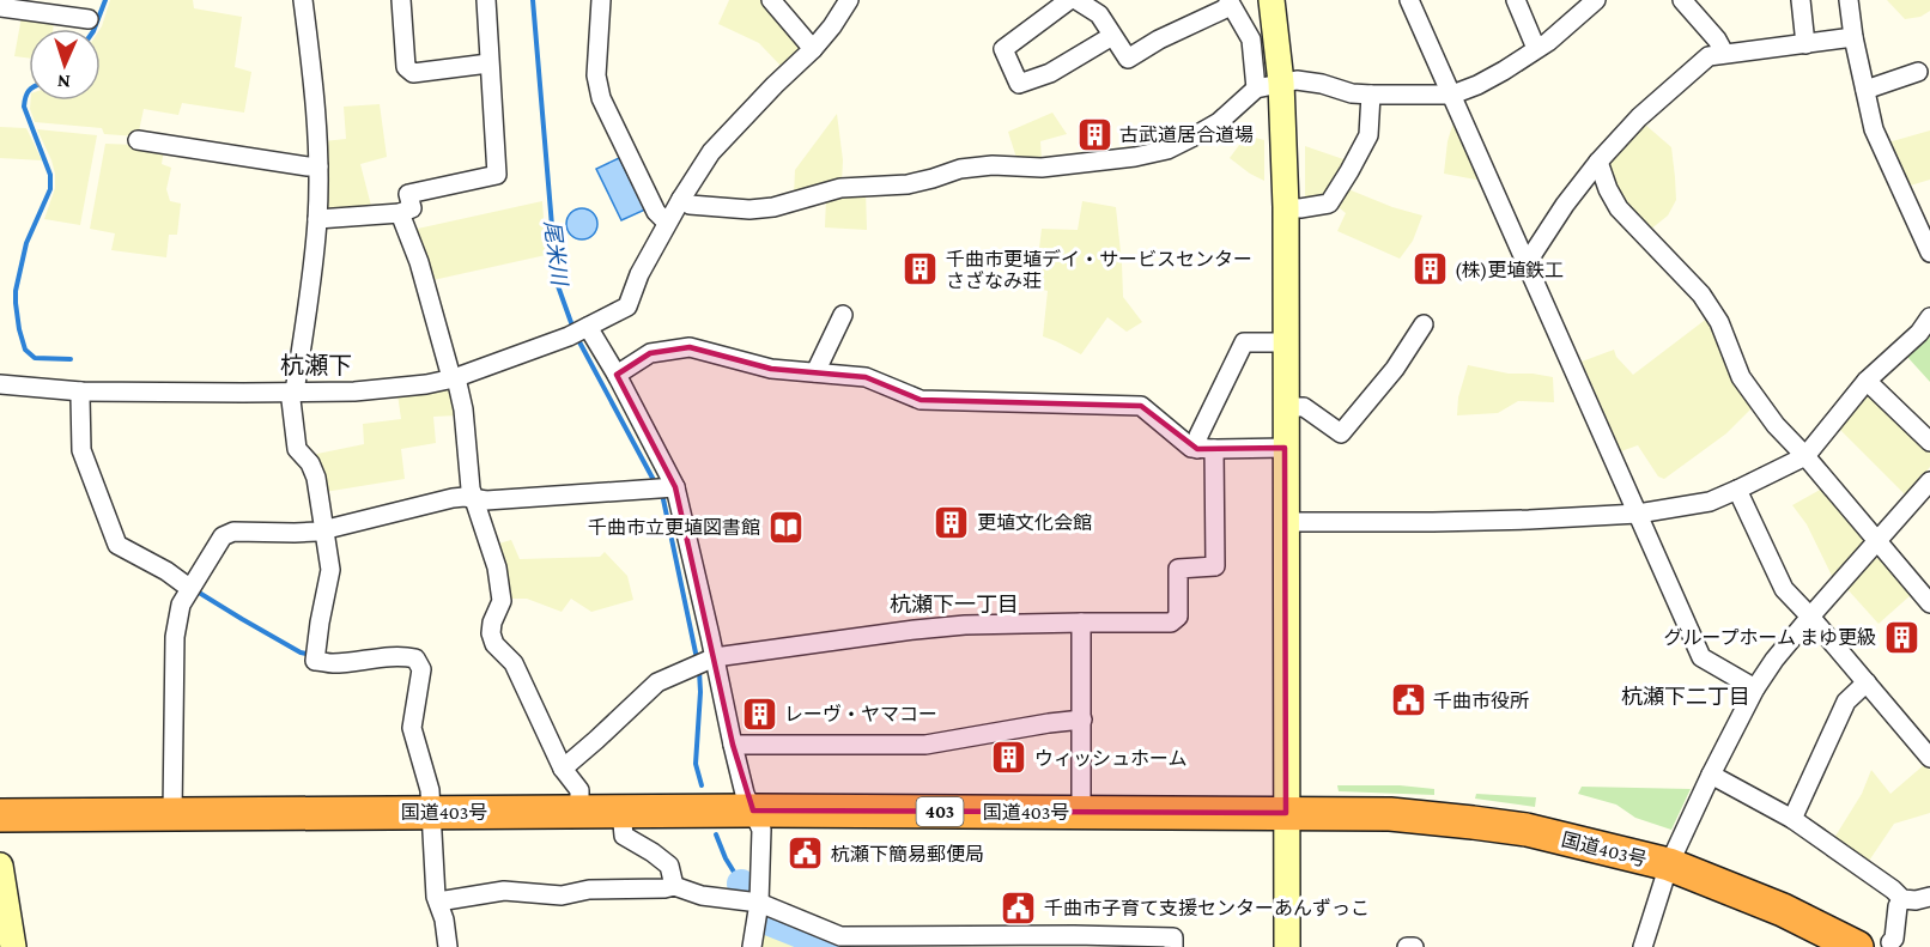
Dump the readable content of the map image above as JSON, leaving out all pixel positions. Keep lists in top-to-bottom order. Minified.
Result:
{"streets":{"highway":["国道403号","403"]},"districts":["杭瀬下","杭瀬下一丁目","杭瀬下二丁目"],"water":["尾米川"],"places":{"building":["古武道居合道場","千曲市更埴デイ・サービスセンター さざなみ荘","(株)更埴鉄工","更埴文化会館","グループホーム まゆ更級","レーヴ・ヤマコー","ウィッシュホーム"],"library":["千曲市立更埴図書館"],"public building":["千曲市役所","杭瀬下簡易郵便局","千曲市子育て支援センターあんずっこ"]},"north":"bottom"}
